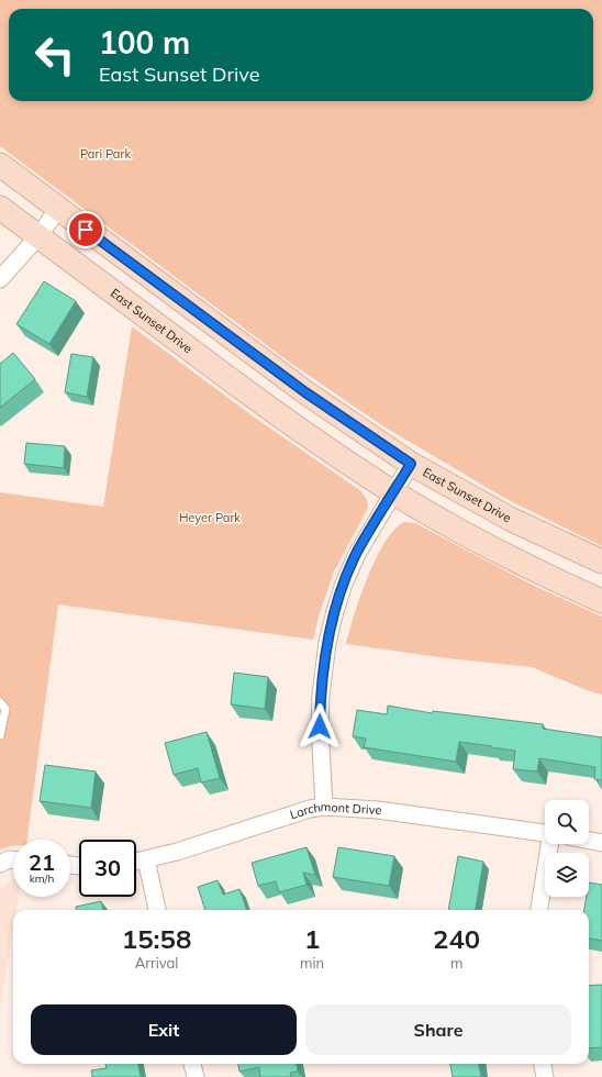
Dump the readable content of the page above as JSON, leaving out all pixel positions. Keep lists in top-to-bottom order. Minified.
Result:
{"streets":{"main road":["East Sunset Drive"],"street":["Larchmont Drive"]},"parks":["Pari Park","Heyer Park"],"page":{"turn":["100 m","East Sunset Drive"],"speed":"21 km/h","limit":"30","eta":["15:58","Arrival","1","min","240","m"],"buttons":["Exit","Share"]}}
